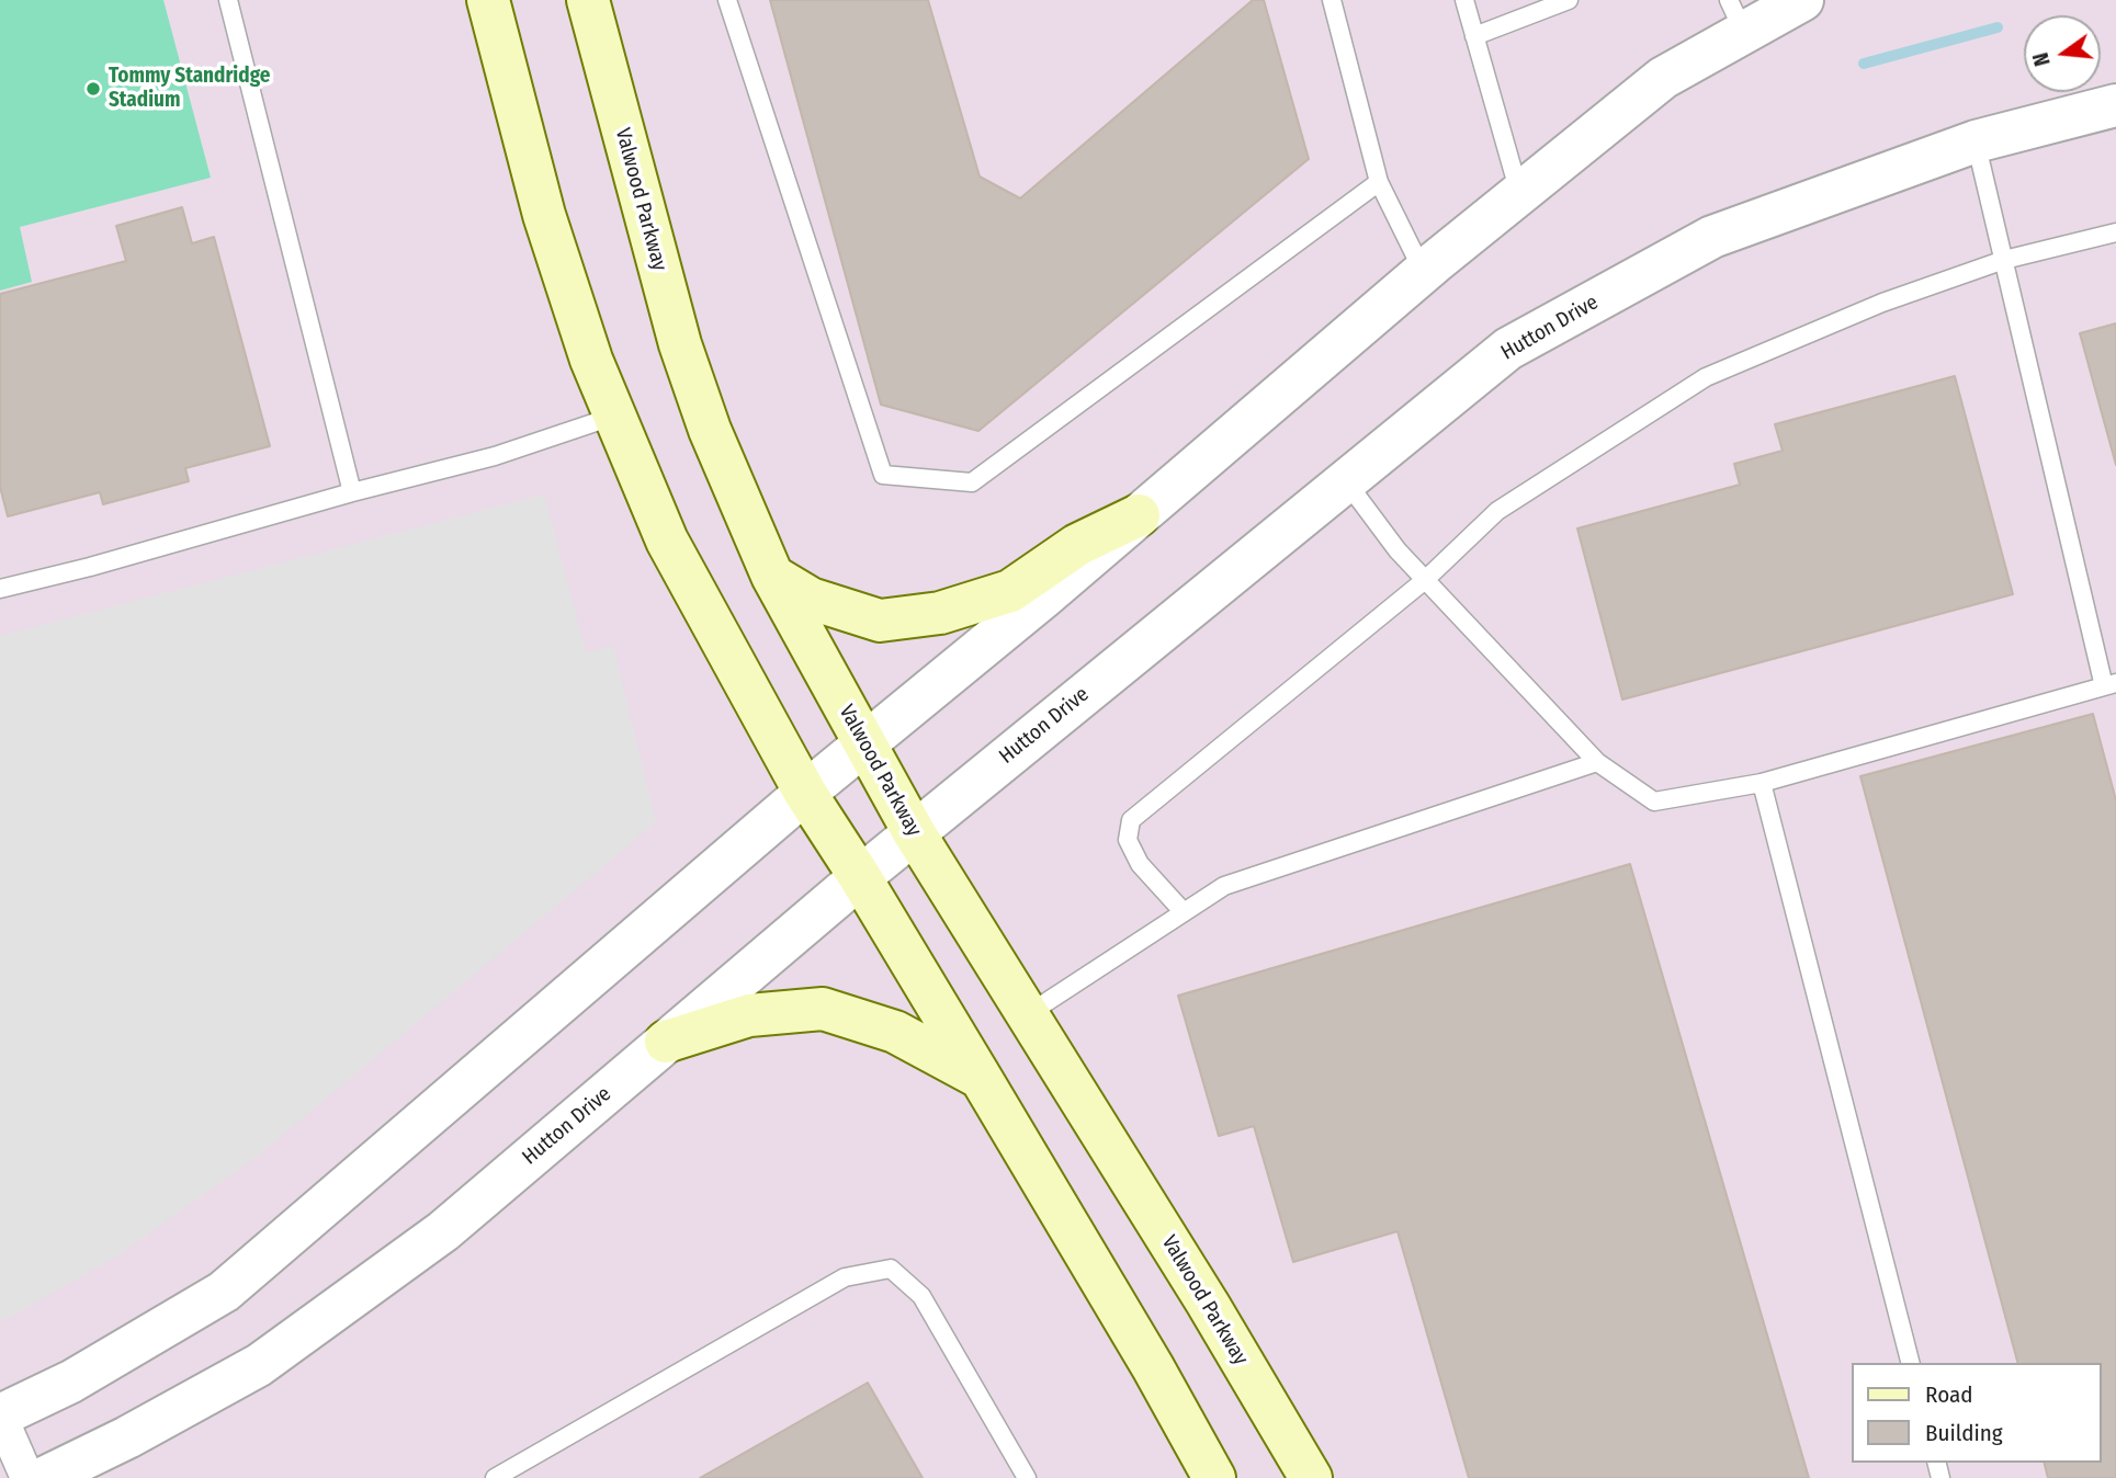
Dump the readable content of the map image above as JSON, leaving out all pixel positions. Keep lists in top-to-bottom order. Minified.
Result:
{"streets":{"main road":["Valwood Parkway"],"street":["Hutton Drive"]},"crossings":[["Valwood Parkway","Hutton Drive"]],"places":["Tommy Standridge Stadium"],"legend":["Road","Building"],"north":"left"}
